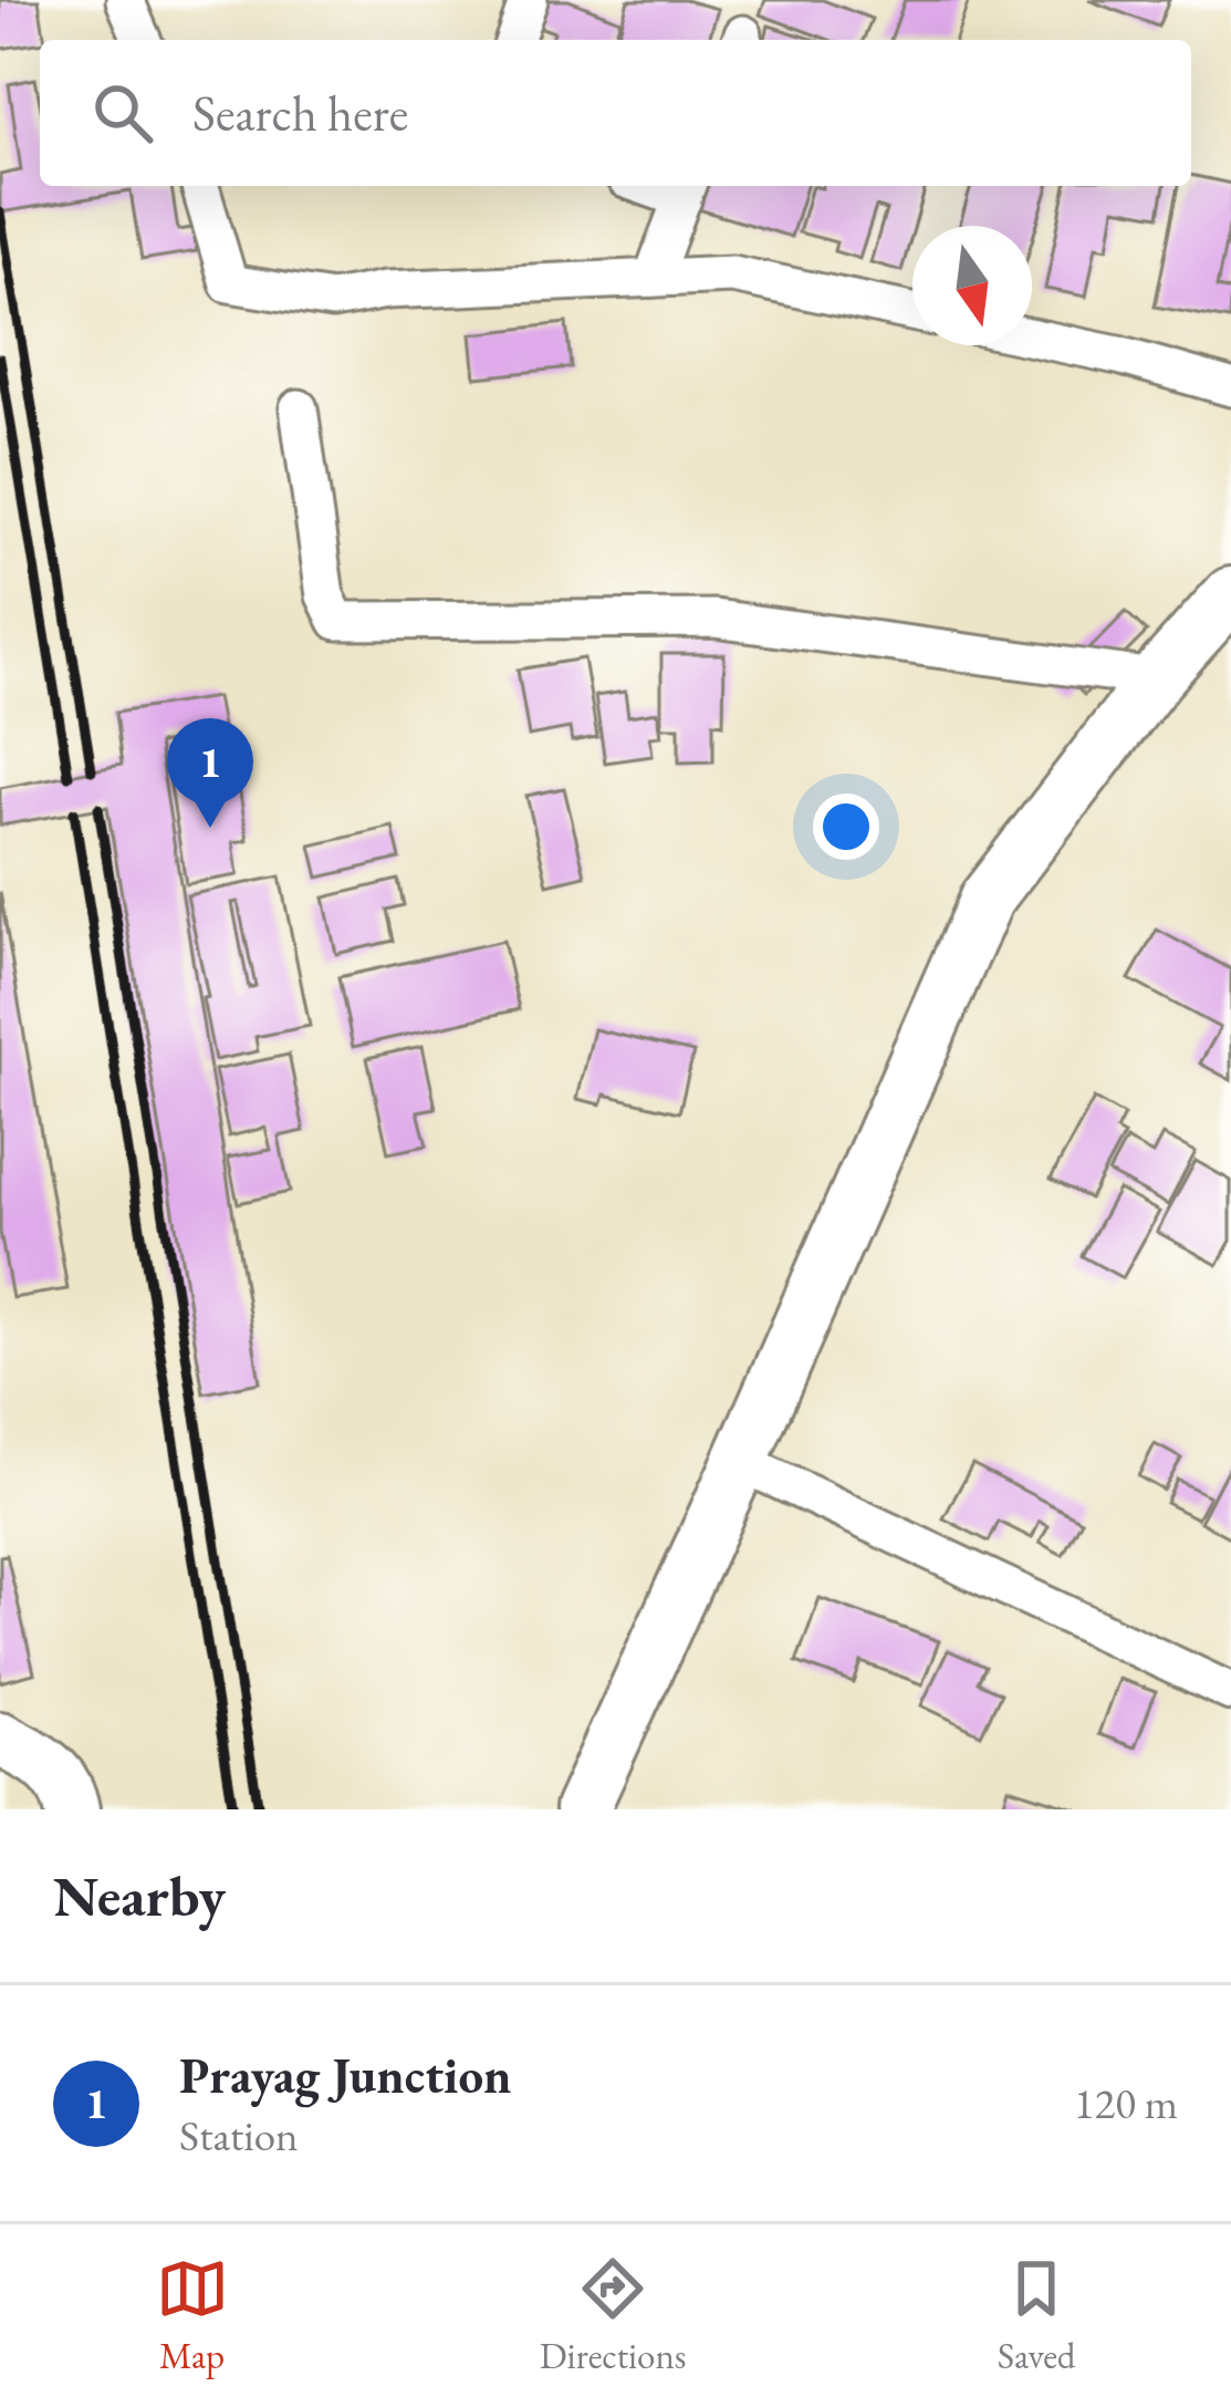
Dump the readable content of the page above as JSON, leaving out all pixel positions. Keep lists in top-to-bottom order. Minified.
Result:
{"north":"bottom","page":{"search":"Search here","pins":"1","heading":"Nearby","list":[{"mark":"1","name":"Prayag Junction","note":"Station","value":"120 m"}],"nav":["Map","Directions","Saved"]}}
